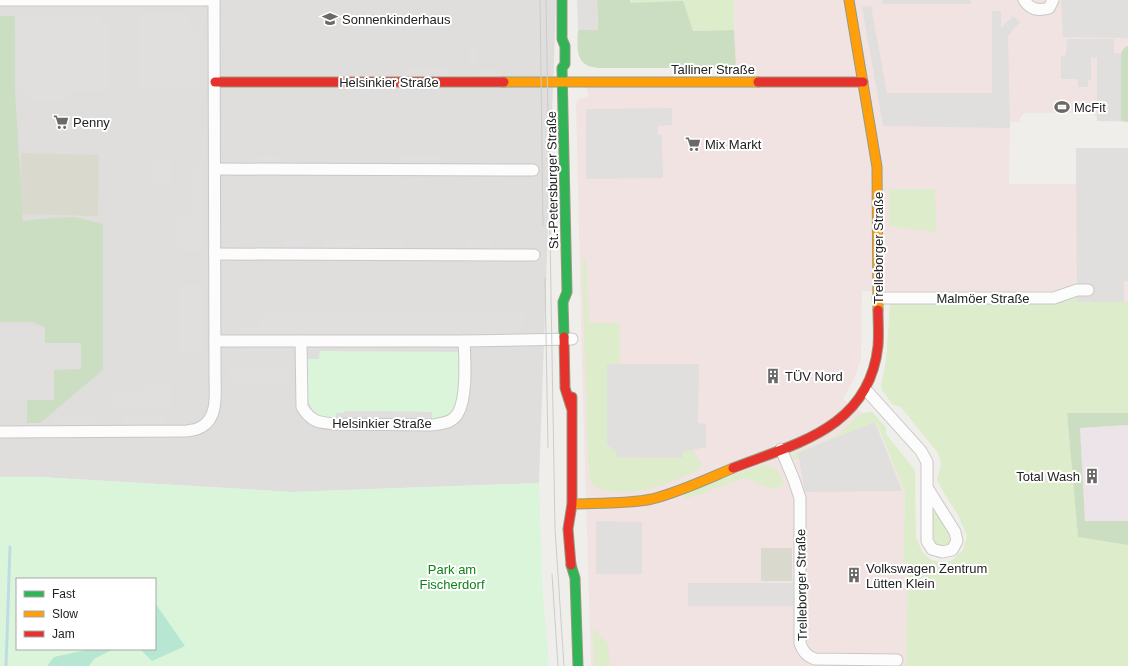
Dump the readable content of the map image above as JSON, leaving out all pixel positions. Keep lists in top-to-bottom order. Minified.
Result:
{"streets":{"street":["Talliner Straße","Helsinkier Straße","St.-Petersburger Straße","Trelleborger Straße","Malmöer Straße"]},"crossings":[["Talliner Straße","Helsinkier Straße"],["Talliner Straße","St.-Petersburger Straße"],["Talliner Straße","Trelleborger Straße"],["Helsinkier Straße","St.-Petersburger Straße"],["St.-Petersburger Straße","Trelleborger Straße"],["Trelleborger Straße","Malmöer Straße"]],"parks":["Park am Fischerdorf"],"places":{"school or university":["Sonnenkinderhaus"],"sports":["McFit"],"supermarket":["Penny","Mix Markt"],"building":["TÜV Nord","Total Wash","Volkswagen Zentrum Lütten Klein"]},"legend":["Fast","Slow","Jam"]}
